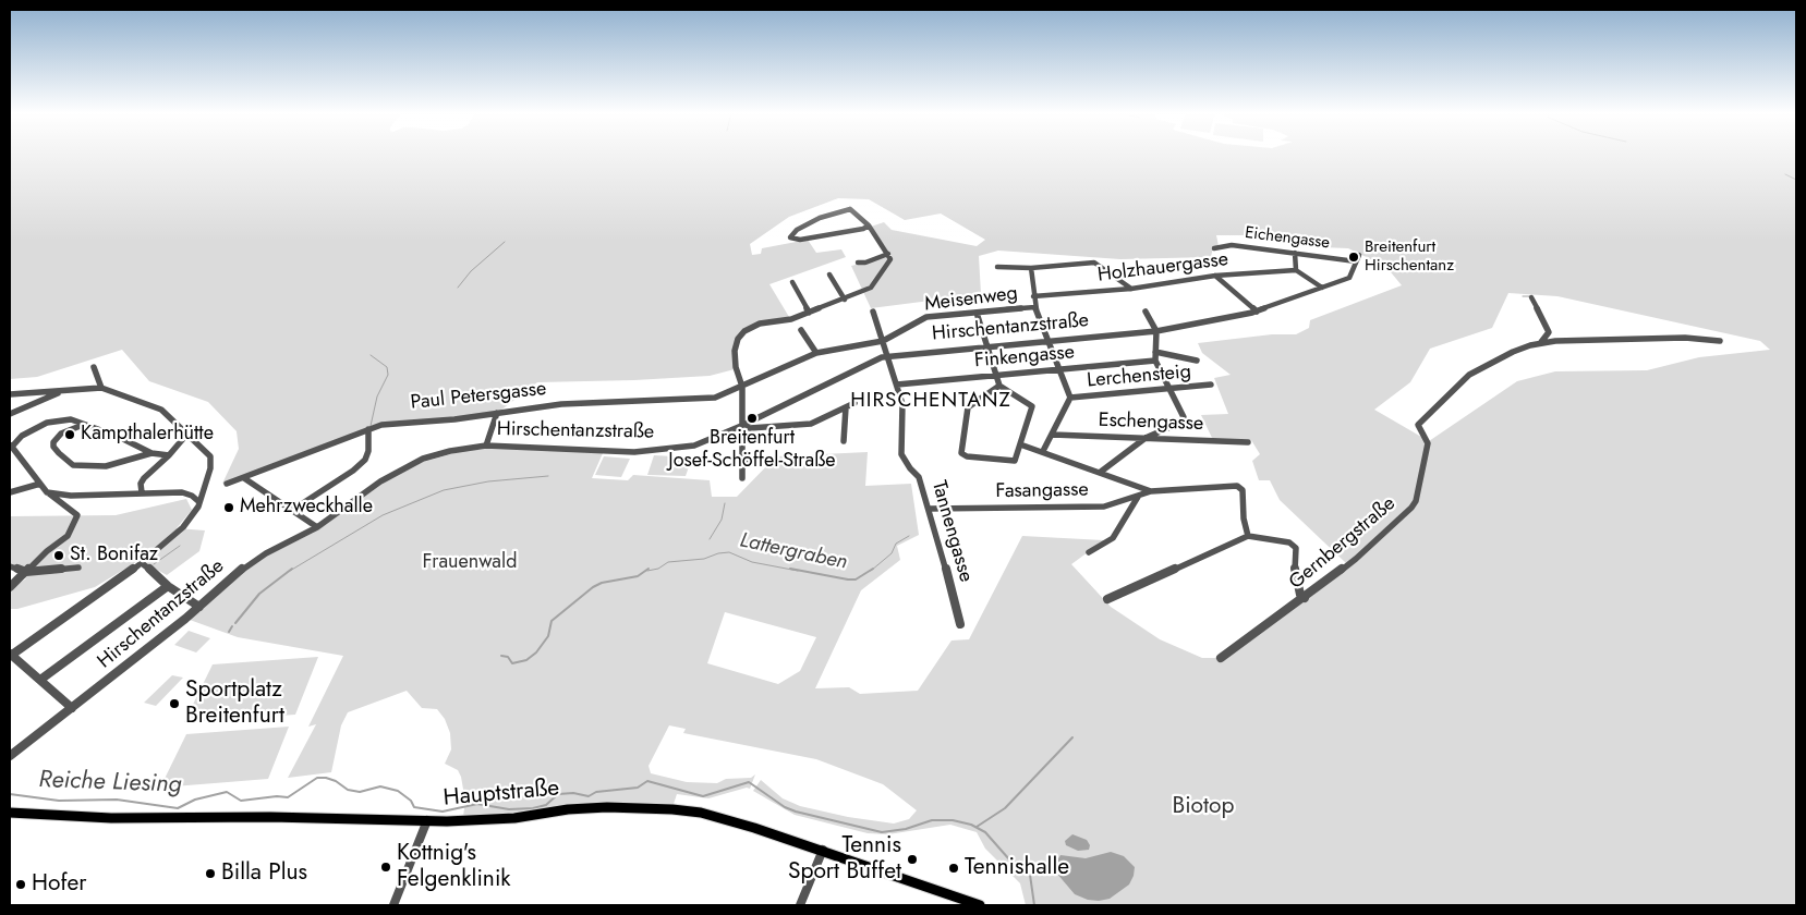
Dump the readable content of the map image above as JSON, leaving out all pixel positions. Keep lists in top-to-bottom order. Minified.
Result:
{"streets":{"main road":["Hauptstraße"],"street":["Eichengasse","Holzhauergasse","Meisenweg","Hirschentanzstraße","Finkengasse","Lerchensteig","Paul Petersgasse","Eschengasse","Fasangasse","Tannengasse","Gernbergstraße"]},"crossings":[["Eichengasse","Hirschentanzstraße"],["Meisenweg","Paul Petersgasse"],["Hirschentanzstraße","Tannengasse"],["Finkengasse","Tannengasse"],["Fasangasse","Tannengasse"]],"districts":["HIRSCHENTANZ"],"water":["Lattergraben","Reiche Liesing"],"parks":["Frauenwald","Biotop"],"places":["Breitenfurt Hirschentanz","Breitenfurt Josef-Schöffel-Straße","Kampthalerhütte","Mehrzweckhalle","St. Bonifaz","Sportplatz Breitenfurt","Tennis Sport Buffet","Kottnig's Felgenklinik","Tennishalle","Billa Plus","Hofer"]}
